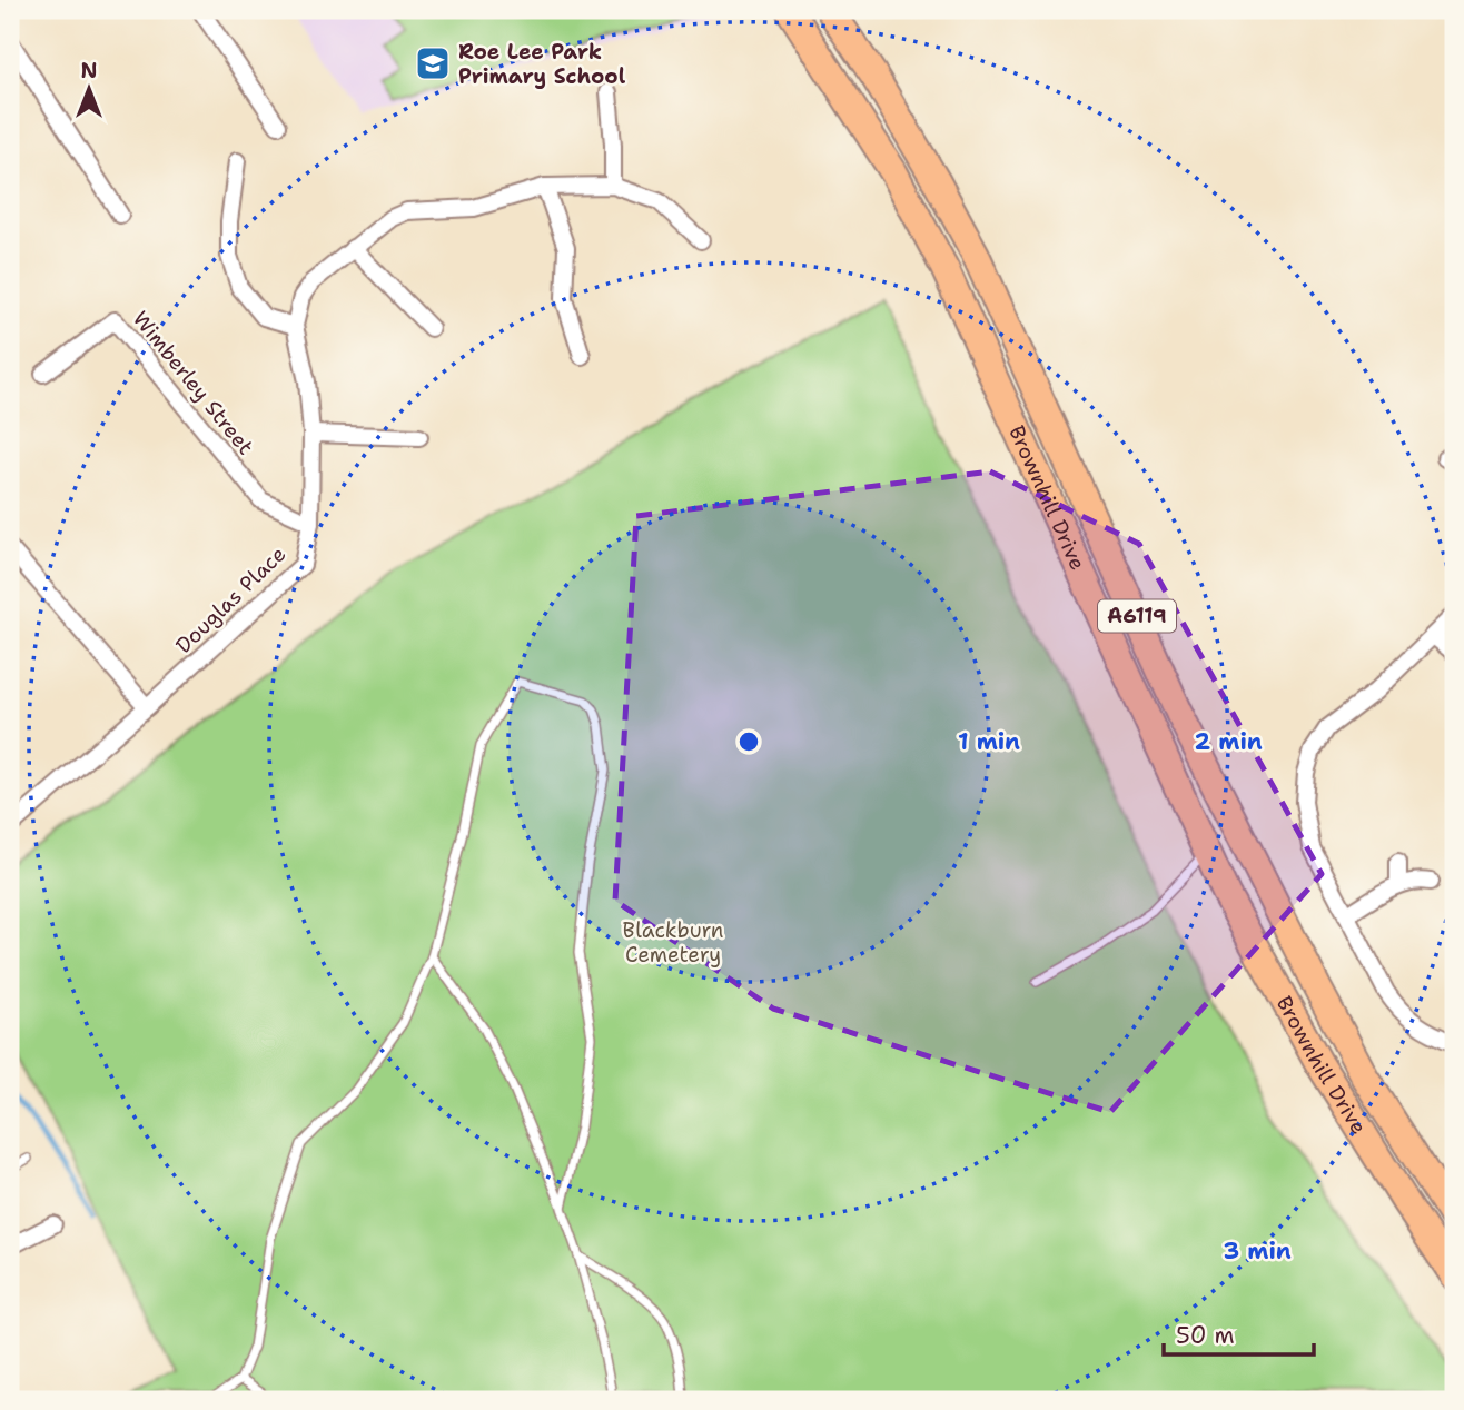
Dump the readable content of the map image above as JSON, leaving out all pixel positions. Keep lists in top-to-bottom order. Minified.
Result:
{"streets":{"highway":["Brownhill Drive","A6119"],"street":["Wimberley Street","Douglas Place"]},"crossings":[["Wimberley Street","Douglas Place"]],"parks":["Blackburn Cemetery"],"places":{"school or university":["Roe Lee Park Primary School"]},"scale_bar":"50 m","north":"top","rings":["1 min","2 min","3 min"]}
